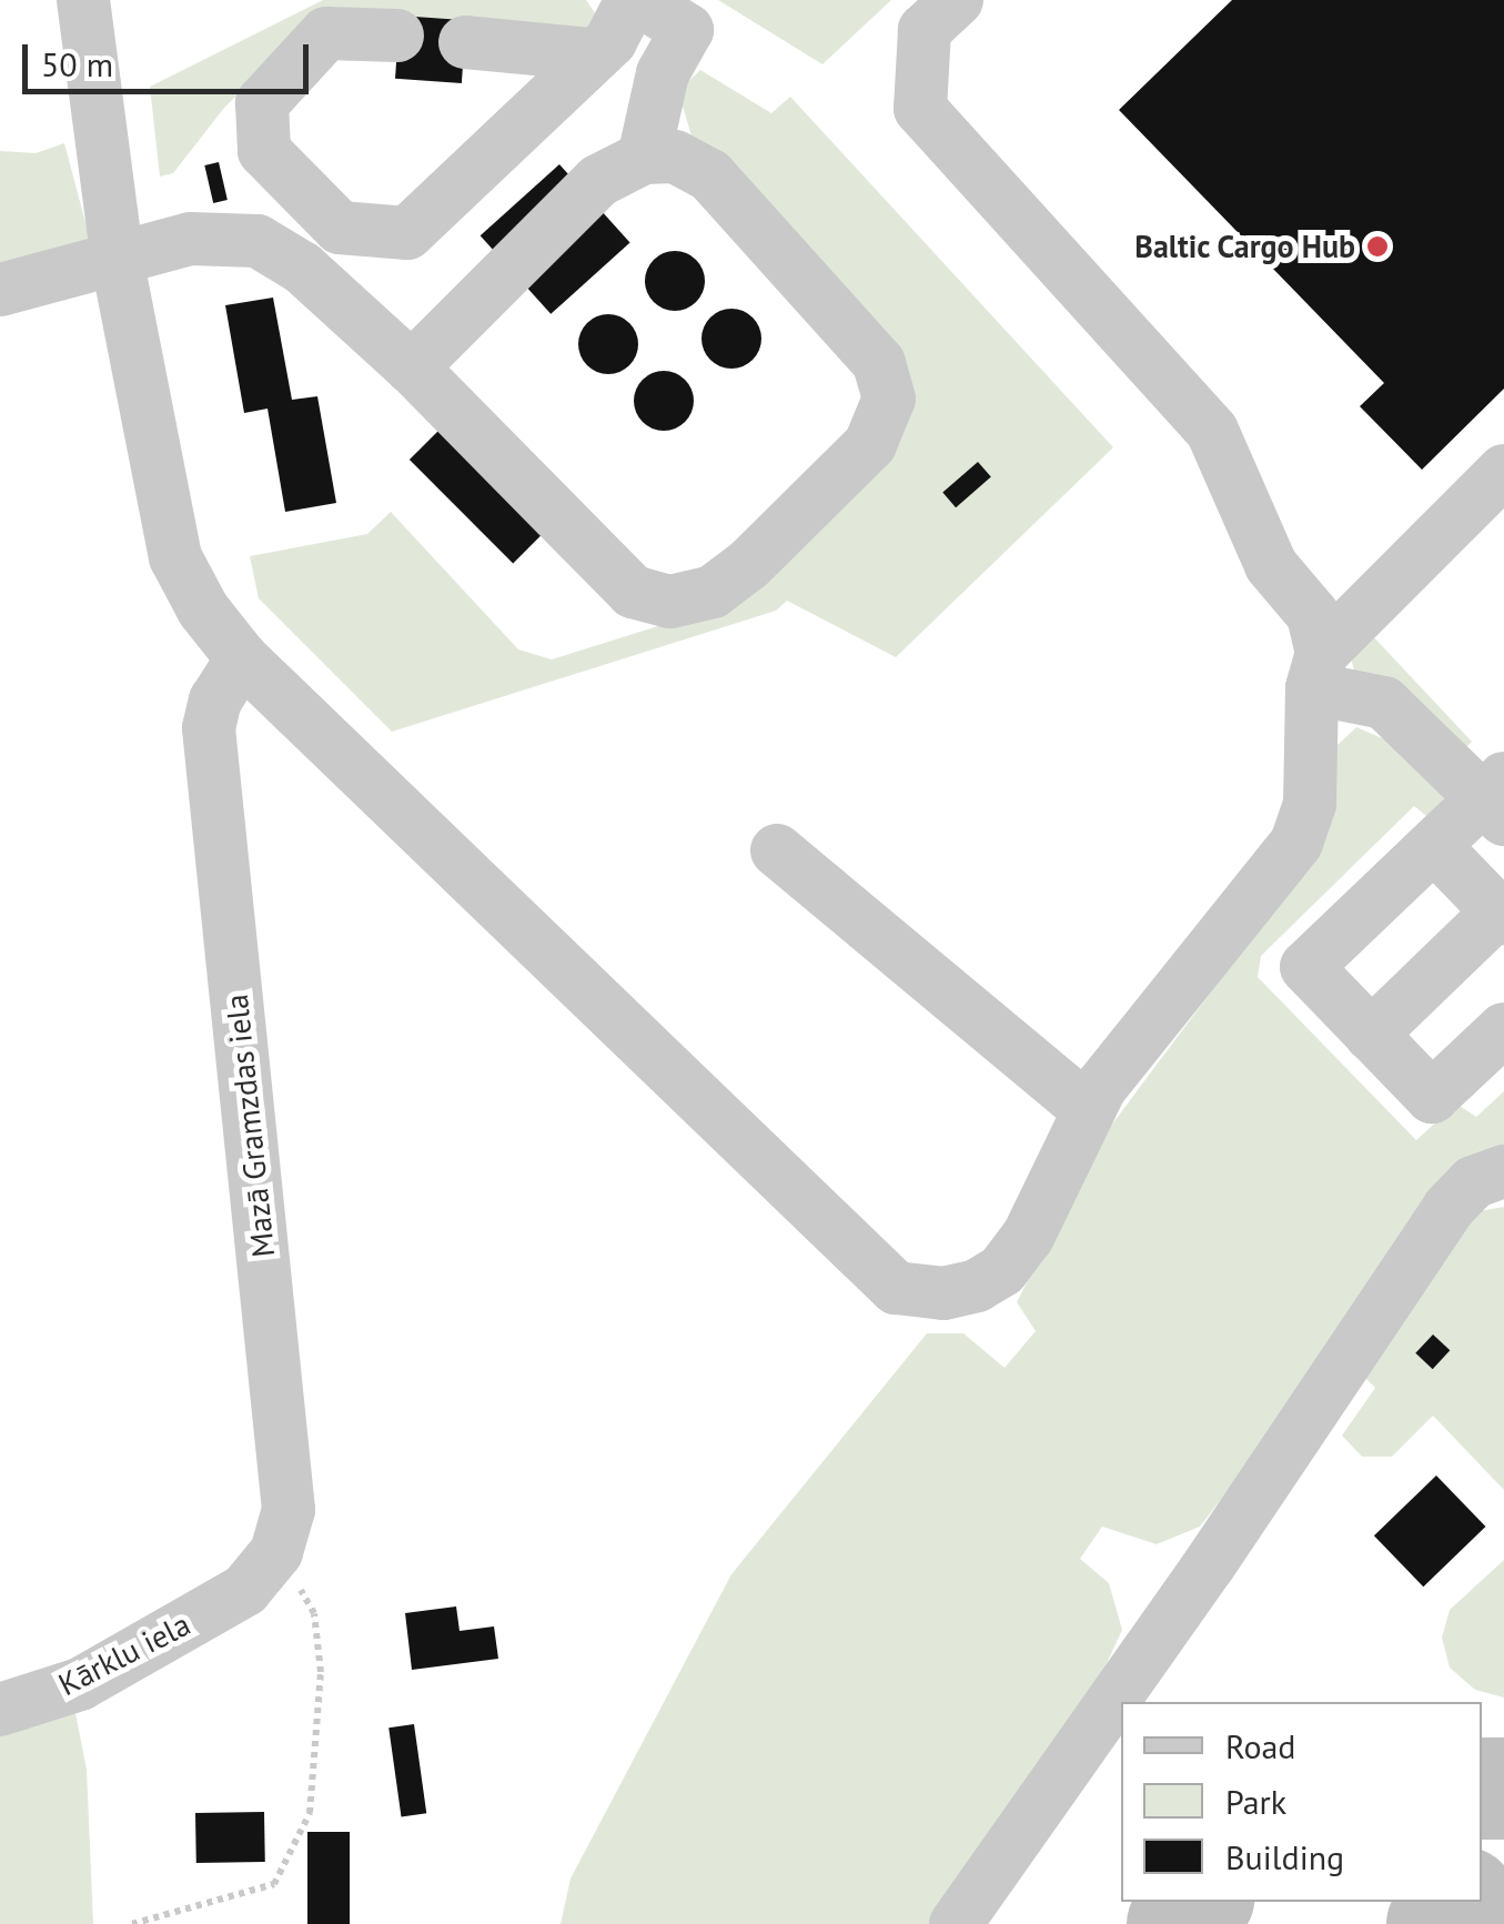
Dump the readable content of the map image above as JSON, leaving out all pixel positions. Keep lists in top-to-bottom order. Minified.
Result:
{"streets":{"street":["Mazā Gramzdas iela","Kārklu iela"]},"crossings":[["Mazā Gramzdas iela","Kārklu iela"]],"places":["Baltic Cargo Hub"],"legend":["Road","Park","Building"],"scale_bar":"50 m"}
